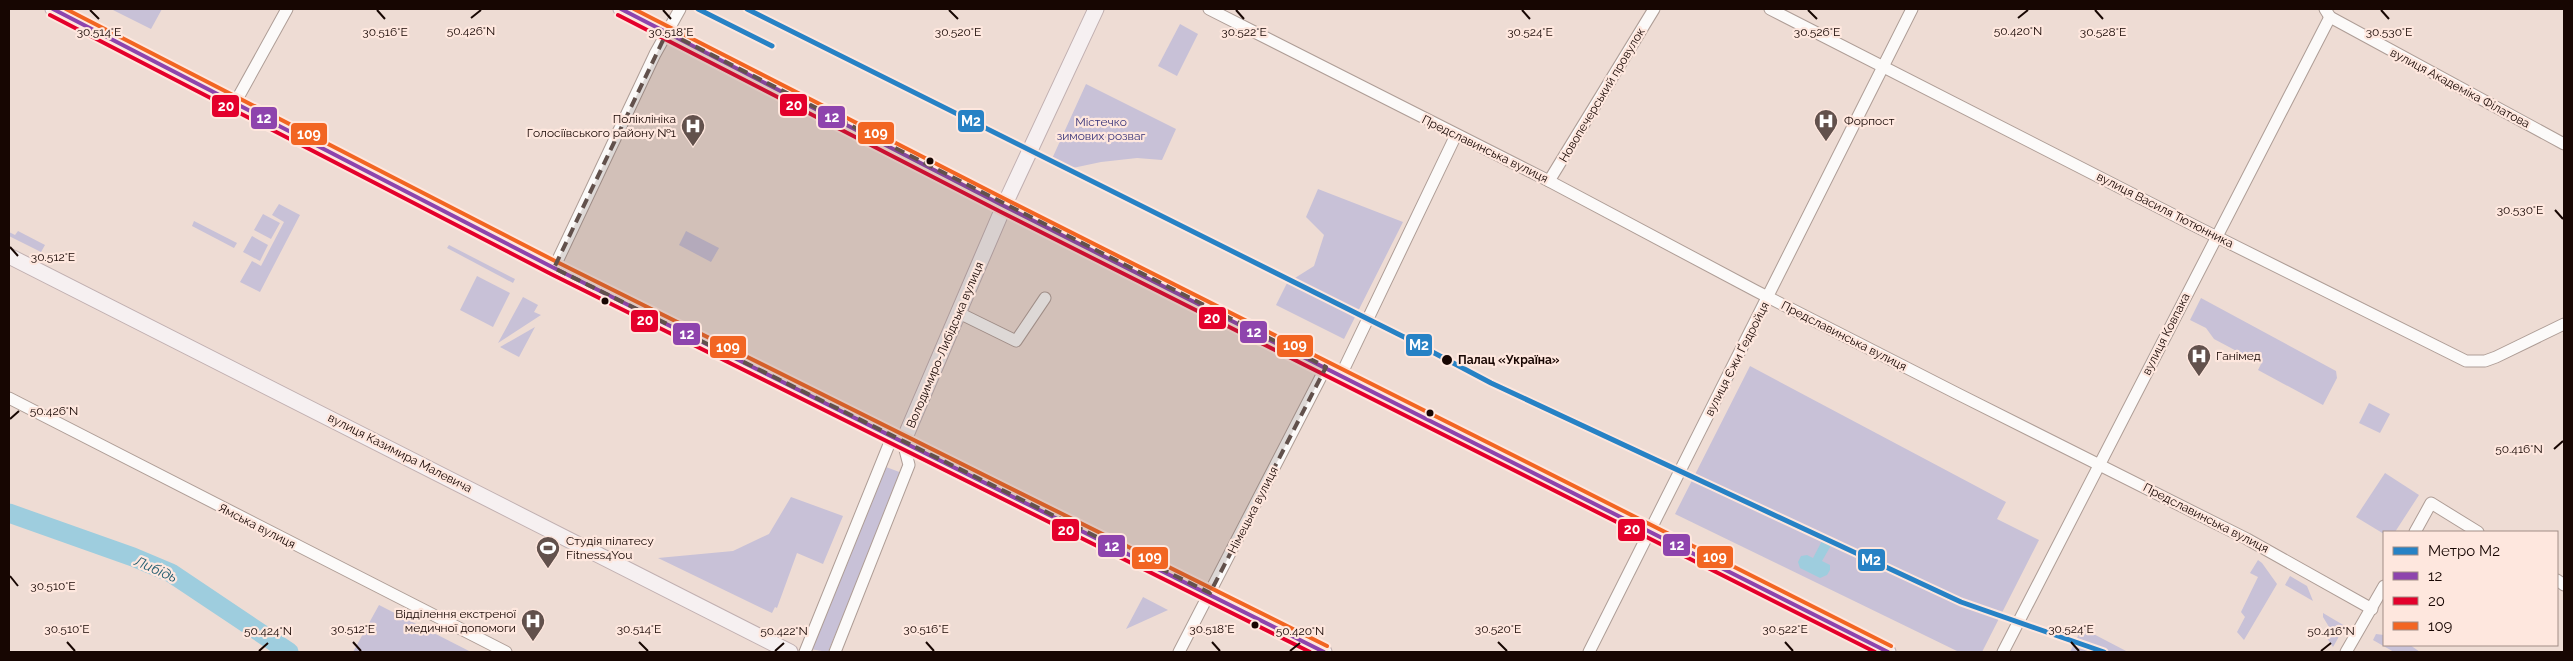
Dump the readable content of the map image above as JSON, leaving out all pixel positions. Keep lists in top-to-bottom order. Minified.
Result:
{"streets":{"main road":["Володимиро-Либідська вулиця","вулиця Казимира Малевича"],"street":["вулиця Академіка Філатова","Новопечерський провулок","Предславинська вулиця","вулиця Василя Тютюнника","вулиця Ковпака","вулиця Єжи Ґедройця","Німецька вулиця","Ямська вулиця"]},"crossings":[["вулиця Академіка Філатова","вулиця Ковпака"],["Новопечерський провулок","Предславинська вулиця"],["Предславинська вулиця","вулиця Ковпака"],["Предславинська вулиця","вулиця Єжи Ґедройця"],["вулиця Василя Тютюнника","вулиця Ковпака"],["вулиця Василя Тютюнника","вулиця Єжи Ґедройця"]],"water":["Либідь"],"parks":["Містечко зимових розваг"],"places":{"hospital":["Форпост","Поліклініка Голосіївського району №1","Ганімед","Відділення екстреної медичної допомоги"],"other":["Палац «Україна»"],"sports":["Студія пілатесу Fitness4You"]},"lines":["metro line M2","transit line 12","transit line 109","transit line 20"],"legend":["Метро M2","12","20","109"],"coordinates":["50.426°N","50.420°N","30.514°E","30.516°E","30.518°E","30.520°E","30.522°E","30.524°E","30.526°E","30.528°E","30.530°E","30.512°E","50.416°N","30.510°E","50.424°N","50.422°N"]}
